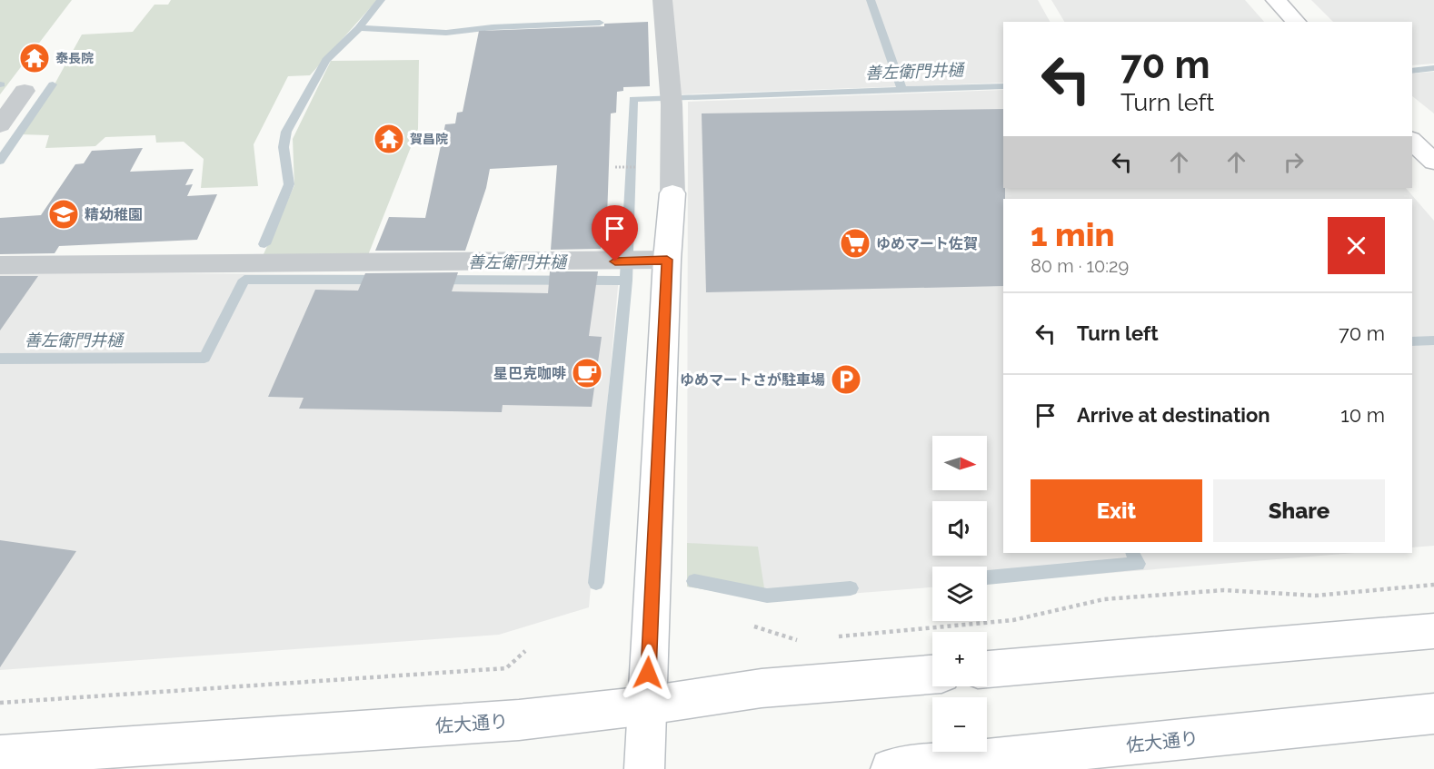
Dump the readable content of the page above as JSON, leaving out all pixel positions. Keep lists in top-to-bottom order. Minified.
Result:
{"streets":{"main road":["佐大通り"]},"water":["善左衛門井樋"],"places":{"temple":["泰長院","賀昌院"],"school or university":["精幼稚園"],"supermarket":["ゆめマート佐賀"],"cafe":["星巴克咖啡"],"parking":["ゆめマートさが駐車場"]},"north":"right","page":{"turn":["70 m","Turn left"],"heading":["1 min","80 m · 10:29"],"list":[{"name":"Turn left","value":"70 m"},{"name":"Arrive at destination","value":"10 m"}],"map_buttons":["+","−"],"buttons":["Exit","Share"]}}
